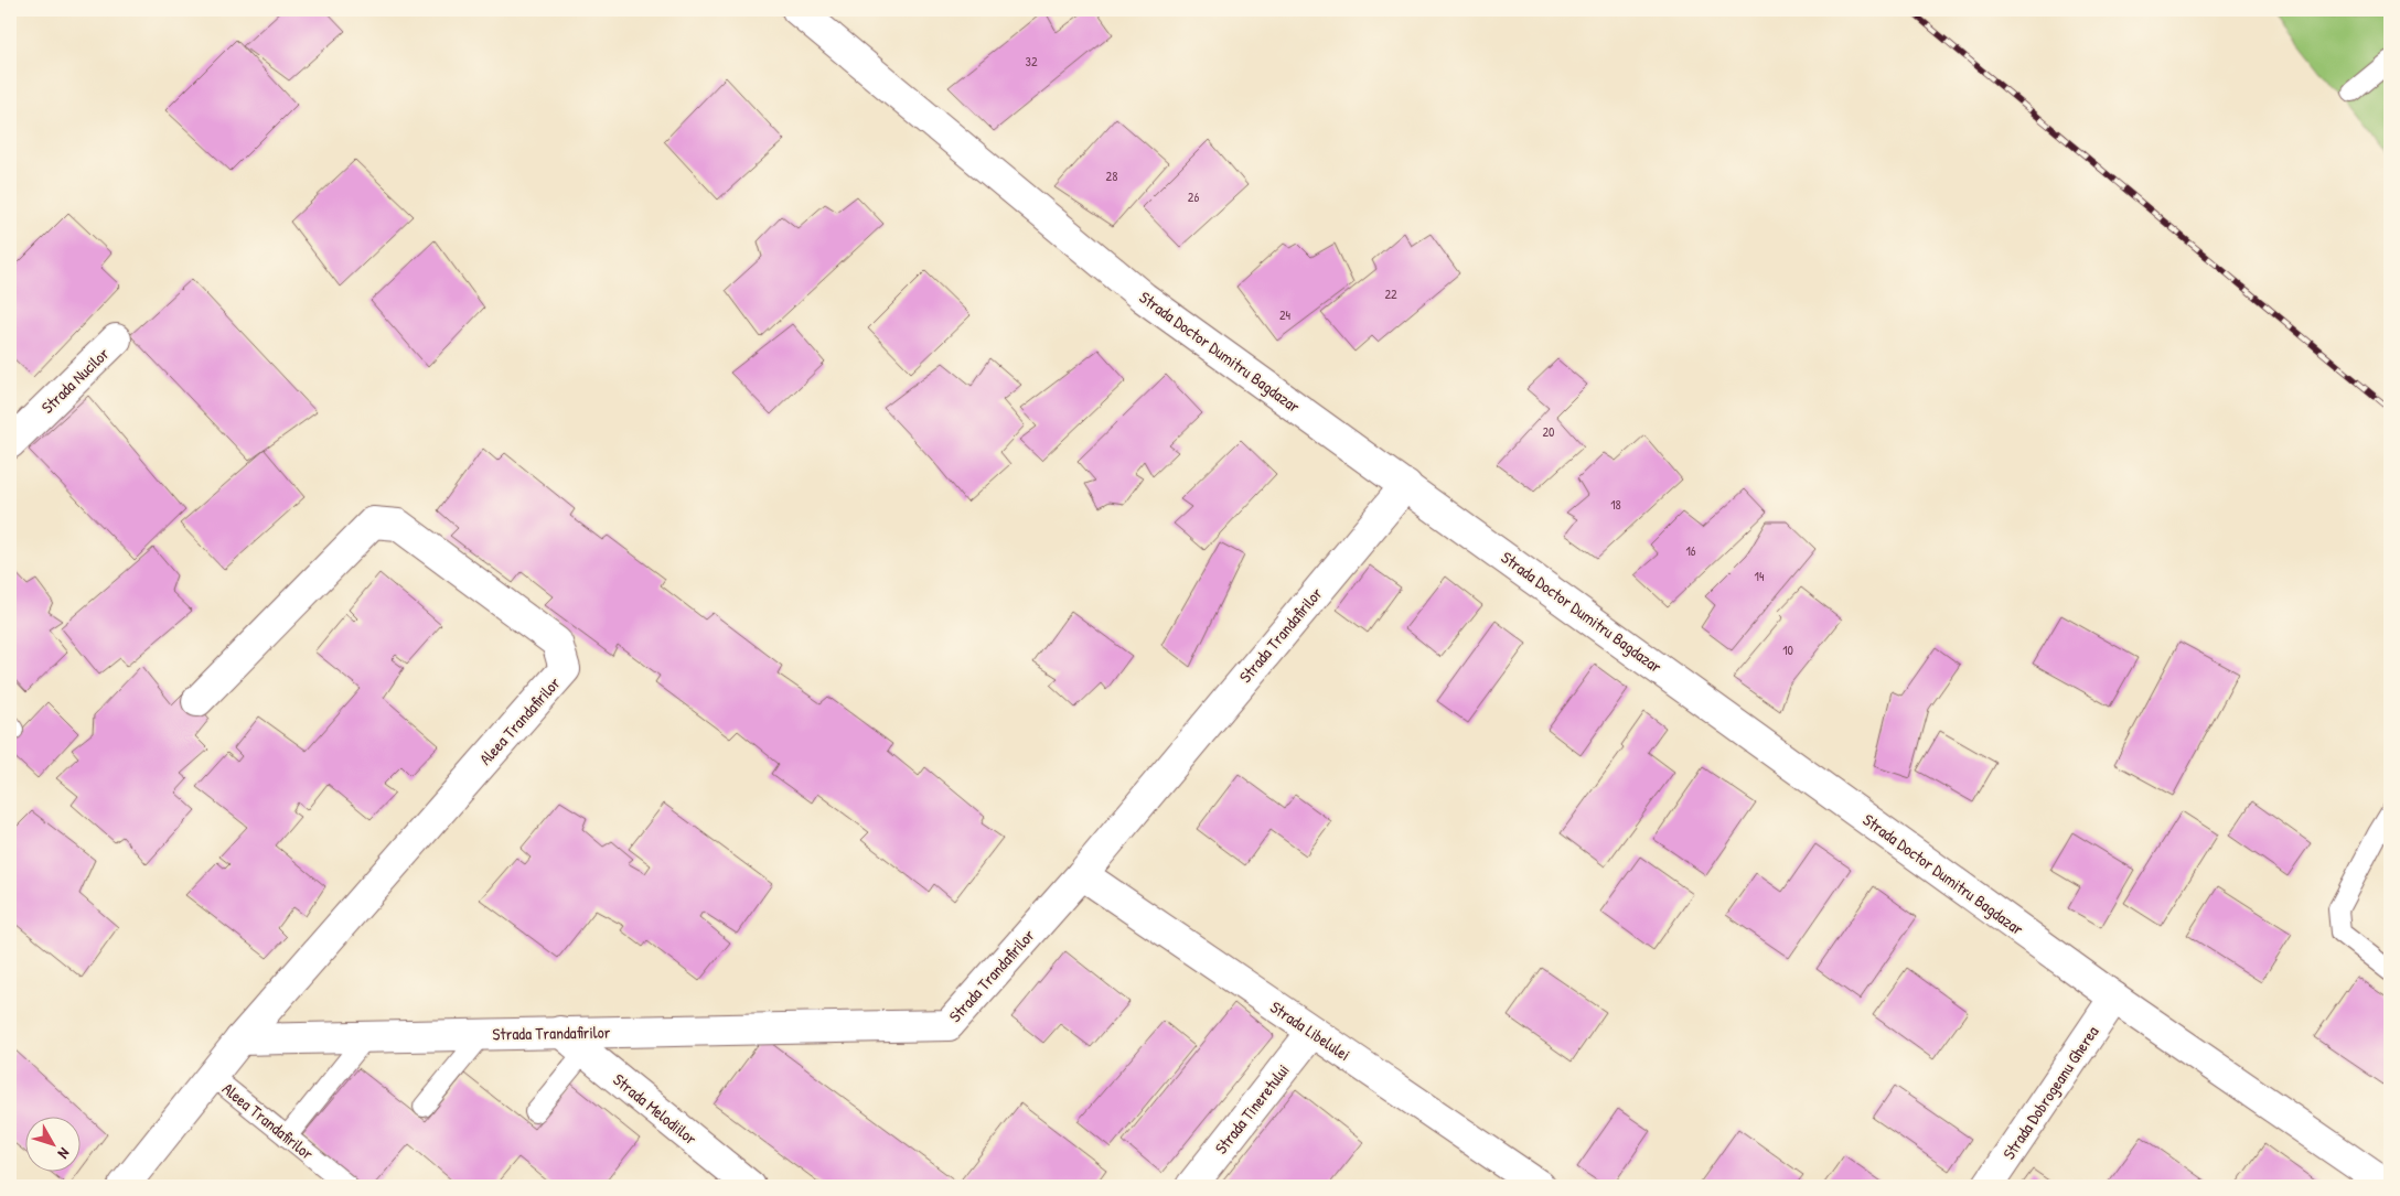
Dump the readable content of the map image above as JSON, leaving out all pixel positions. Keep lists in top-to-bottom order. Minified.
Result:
{"streets":{"street":["Strada Doctor Dumitru Bagdazar","Strada Nucilor","Strada Trandafirilor","Aleea Trandafirilor","Strada Libelulei","Strada Dobrogeanu Gherea","Strada Melodiilor","Strada Tineretului"]},"crossings":[["Strada Doctor Dumitru Bagdazar","Strada Trandafirilor"],["Strada Doctor Dumitru Bagdazar","Strada Dobrogeanu Gherea"],["Strada Trandafirilor","Aleea Trandafirilor"],["Strada Trandafirilor","Strada Libelulei"],["Strada Trandafirilor","Strada Melodiilor"],["Strada Libelulei","Strada Tineretului"]],"house_numbers":["32","28","26","22","24","20","18","16","14","10"],"north":"bottom right"}
